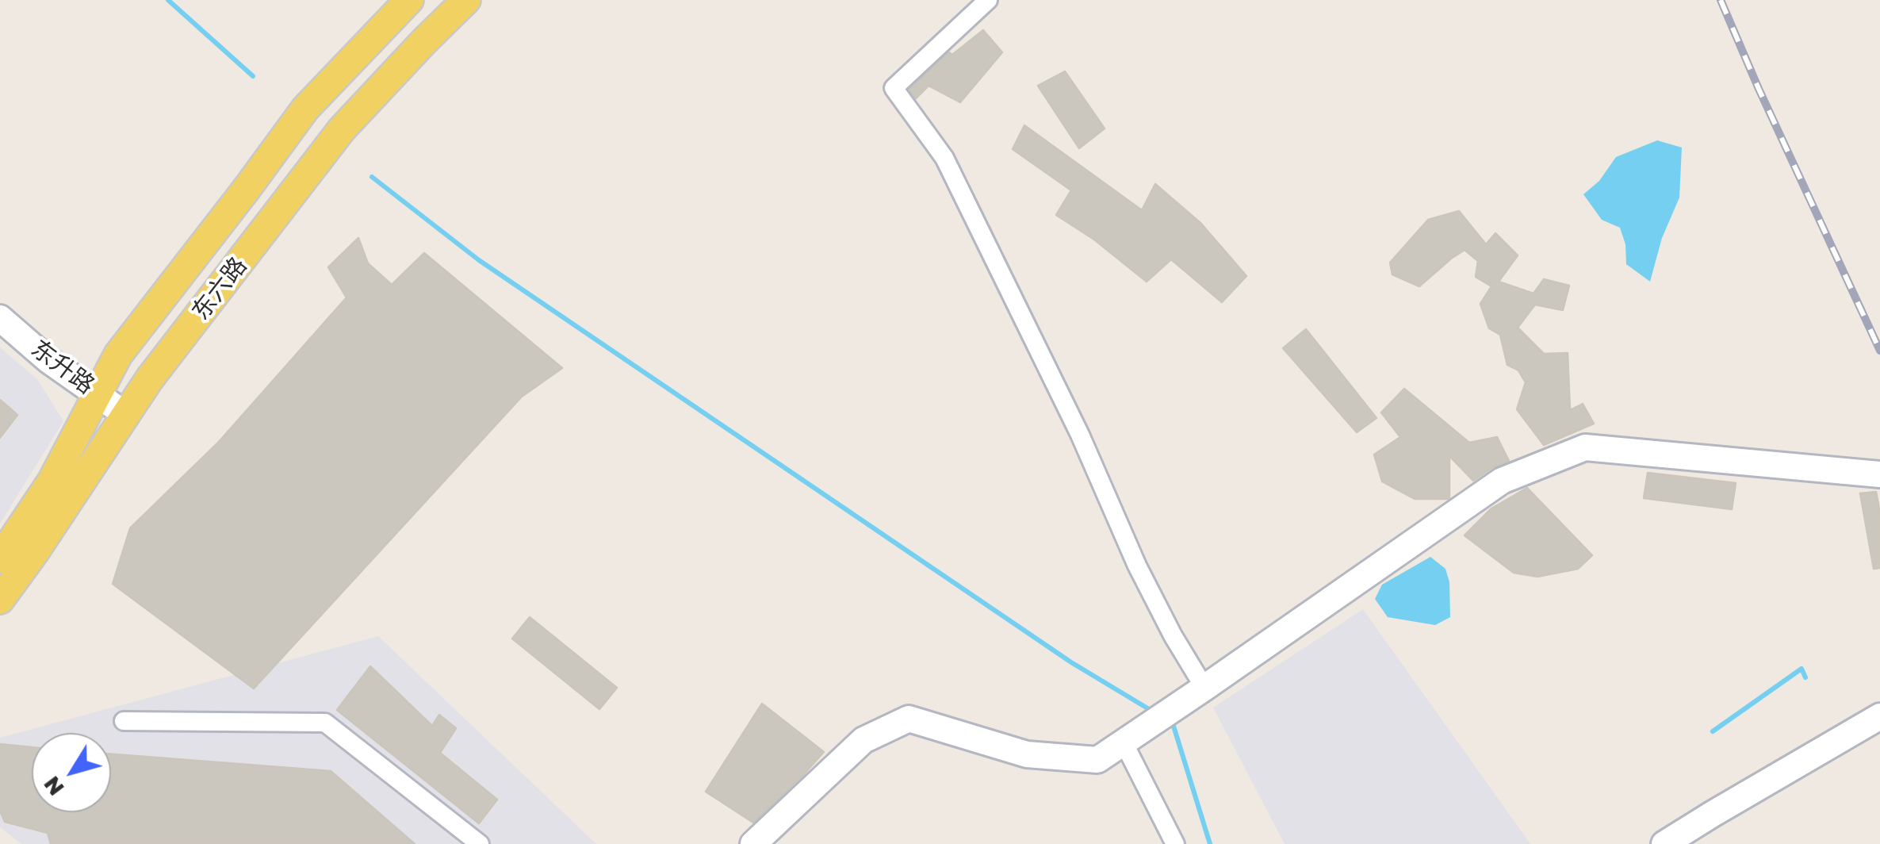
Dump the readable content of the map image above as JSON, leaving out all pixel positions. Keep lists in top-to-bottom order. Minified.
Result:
{"streets":{"main road":["东六路"],"street":["东升路"]},"crossings":[["东六路","东升路"]],"north":"bottom left"}
